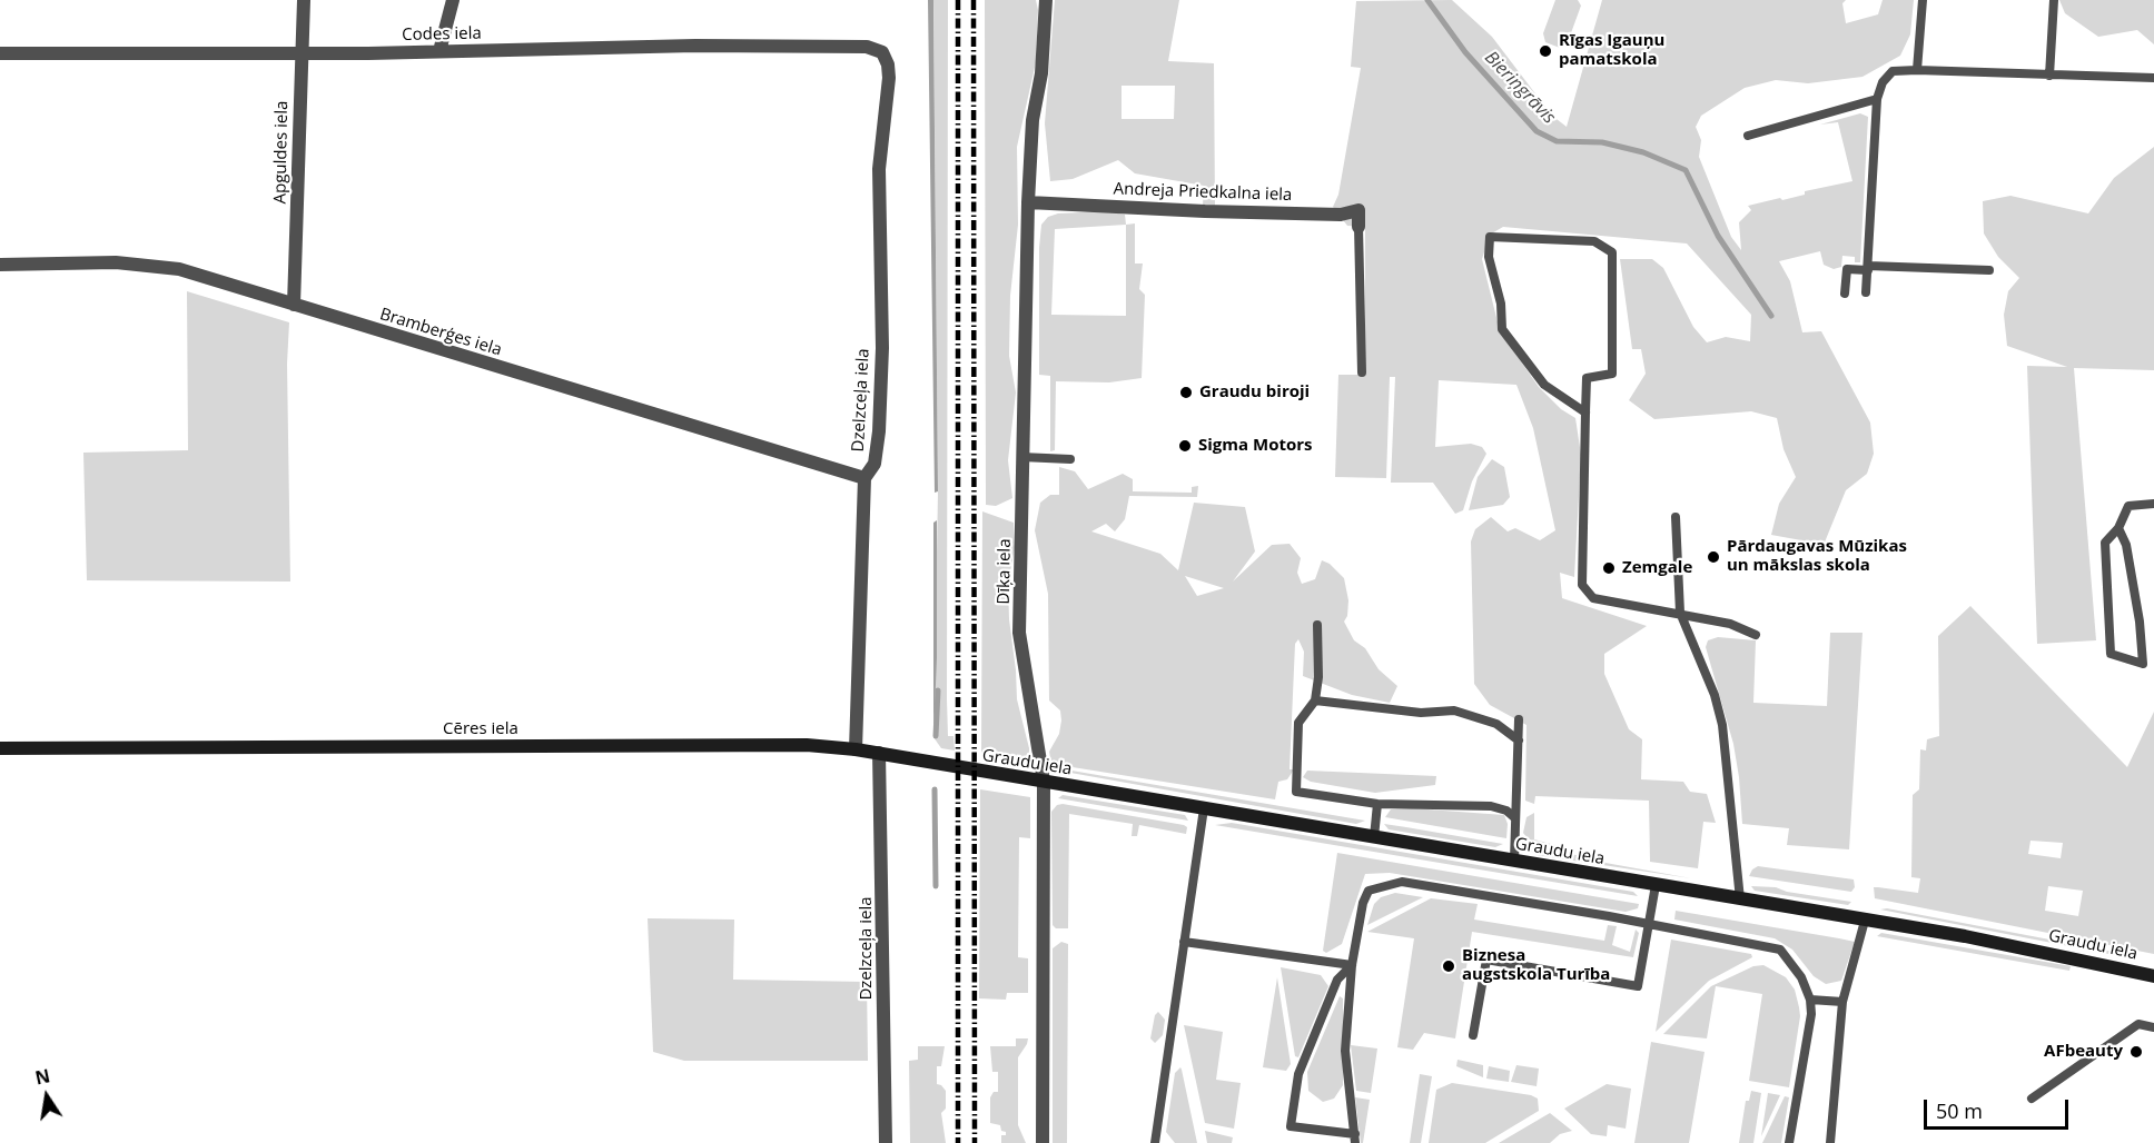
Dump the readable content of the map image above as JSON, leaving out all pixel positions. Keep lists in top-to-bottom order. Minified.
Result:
{"streets":{"main road":["Cēres iela","Graudu iela"],"street":["Codes iela","Apguldes iela","Andreja Priedkalna iela","Bramberģes iela","Dzelzceļa iela","Dīķa iela"]},"crossings":[["Codes iela","Apguldes iela"],["Codes iela","Dzelzceļa iela"],["Apguldes iela","Bramberģes iela"],["Andreja Priedkalna iela","Dīķa iela"],["Bramberģes iela","Dzelzceļa iela"],["Dzelzceļa iela","Cēres iela"],["Dīķa iela","Graudu iela"],["Cēres iela","Graudu iela"]],"water":["Bieriņgrāvis"],"places":["Rīgas Igauņu pamatskola","Graudu biroji","Sigma Motors","Pārdaugavas Mūzikas un mākslas skola","Zemgale","Biznesa augstskola Turība","AFbeauty"],"scale_bar":"50 m","north":"top"}
